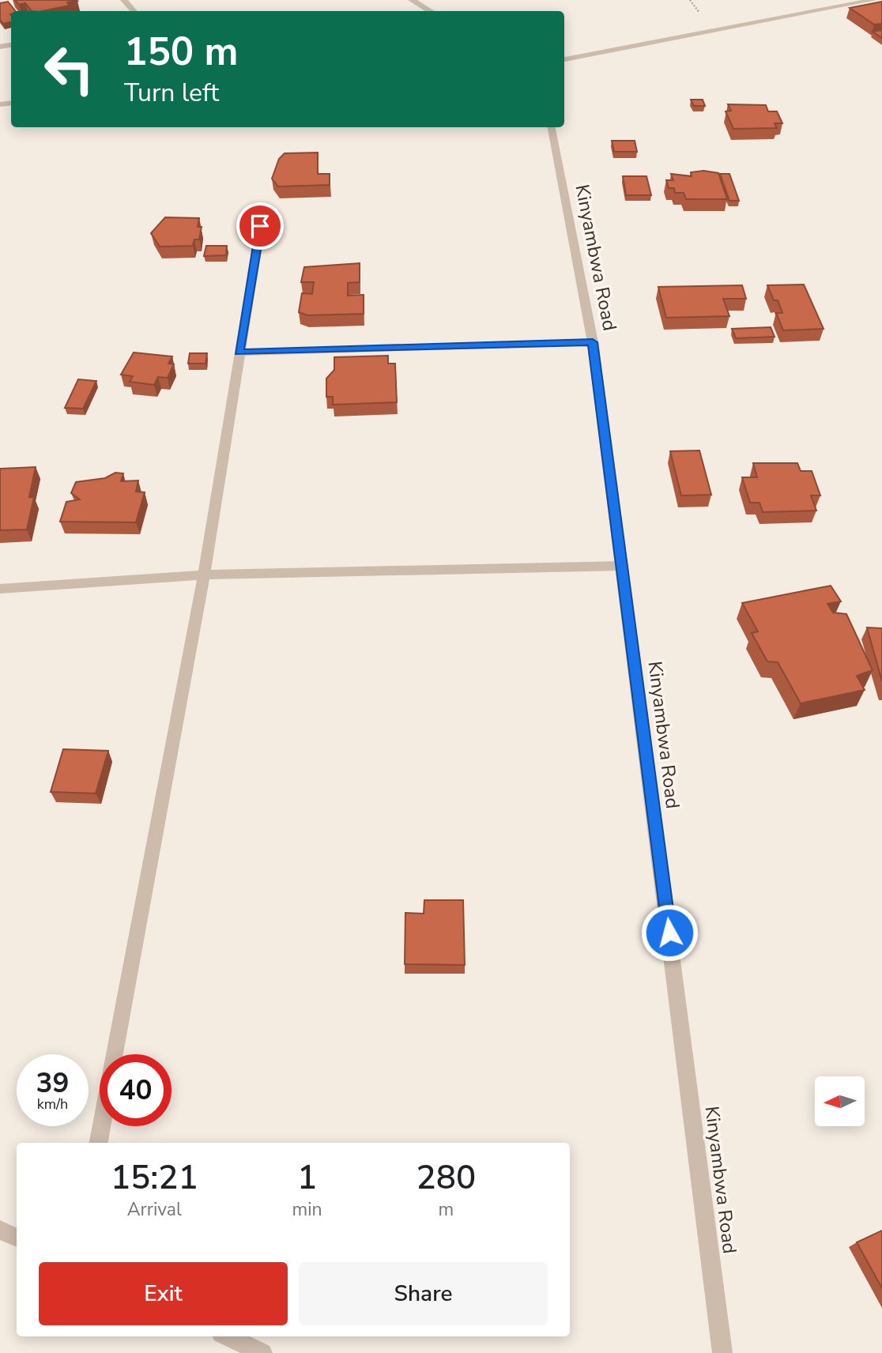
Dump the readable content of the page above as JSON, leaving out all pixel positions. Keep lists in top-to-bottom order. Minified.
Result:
{"streets":{"street":["Kinyambwa Road"]},"north":"left","page":{"turn":["150 m","Turn left"],"speed":"39 km/h","limit":"40","eta":["15:21","Arrival","1","min","280","m"],"buttons":["Exit","Share"]}}
